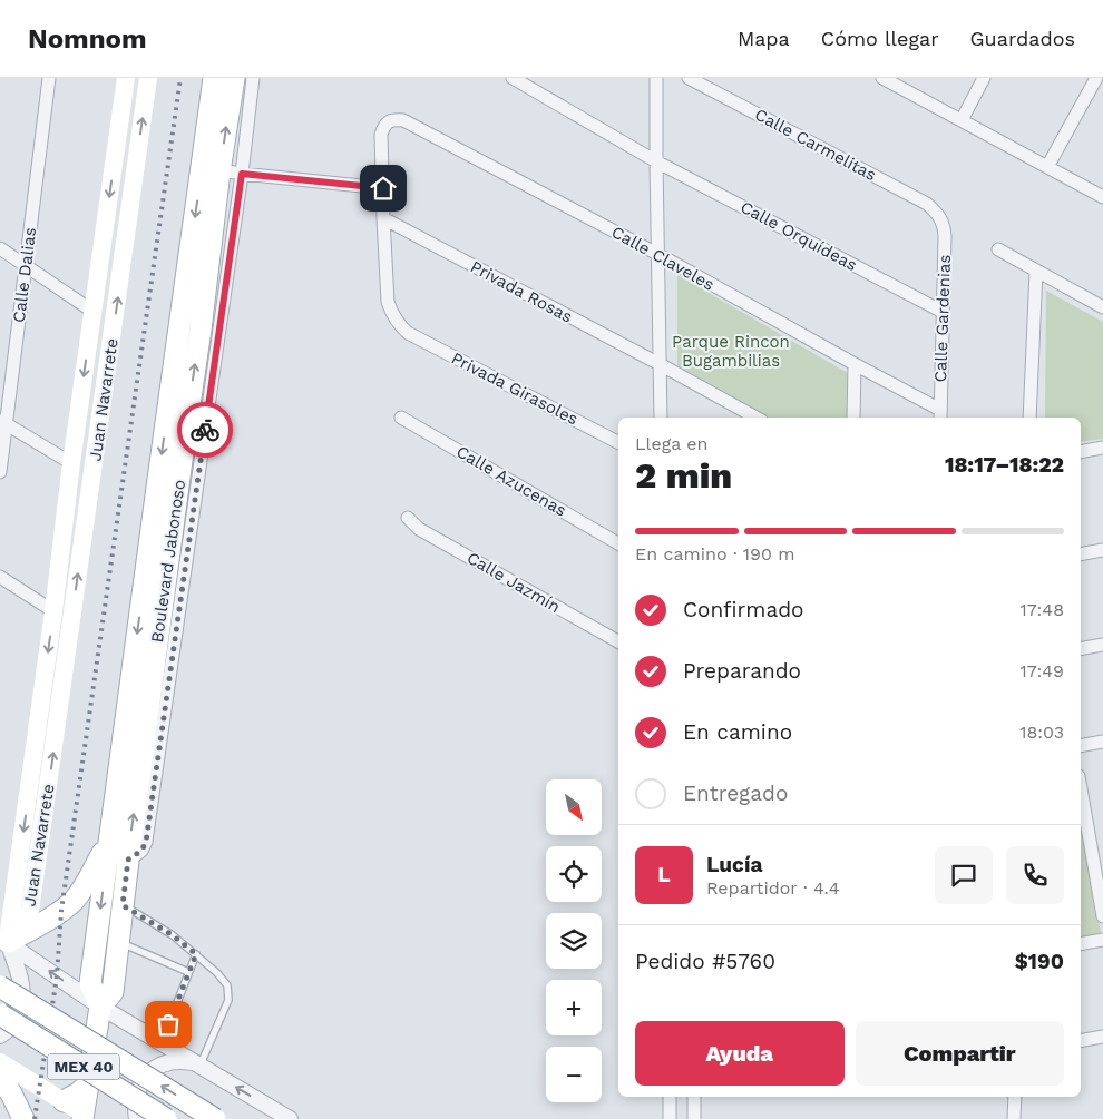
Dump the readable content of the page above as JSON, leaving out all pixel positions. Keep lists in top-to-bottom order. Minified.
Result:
{"streets":{"main road":["Juan Navarrete","Boulevard Jabonoso","MEX 40"],"street":["Calle Carmelitas","Calle Orquídeas","Calle Claveles","Calle Dalias","Privada Rosas","Calle Gardenias","Privada Girasoles","Calle Azucenas","Calle Jazmín"]},"crossings":[["Calle Carmelitas","Calle Gardenias"],["Calle Orquídeas","Calle Gardenias"],["Calle Claveles","Calle Gardenias"],["Privada Rosas","Privada Girasoles"]],"parks":["Parque Rincon Bugambilias"],"north":"bottom right","page":{"header":"Nomnom","nav":["Mapa","Cómo llegar","Guardados"],"heading":["2 min","Llega en","18:17–18:22"],"panel":["Lucía","Repartidor · 4.4","Pedido #5760","$190"],"bar":"En camino · 190 m","list":[["Confirmado","17:48"],["Preparando","17:49"],["En camino","18:03"],"Entregado"],"map_buttons":["+","−"],"round":"L","buttons":["Ayuda","Compartir"]}}
